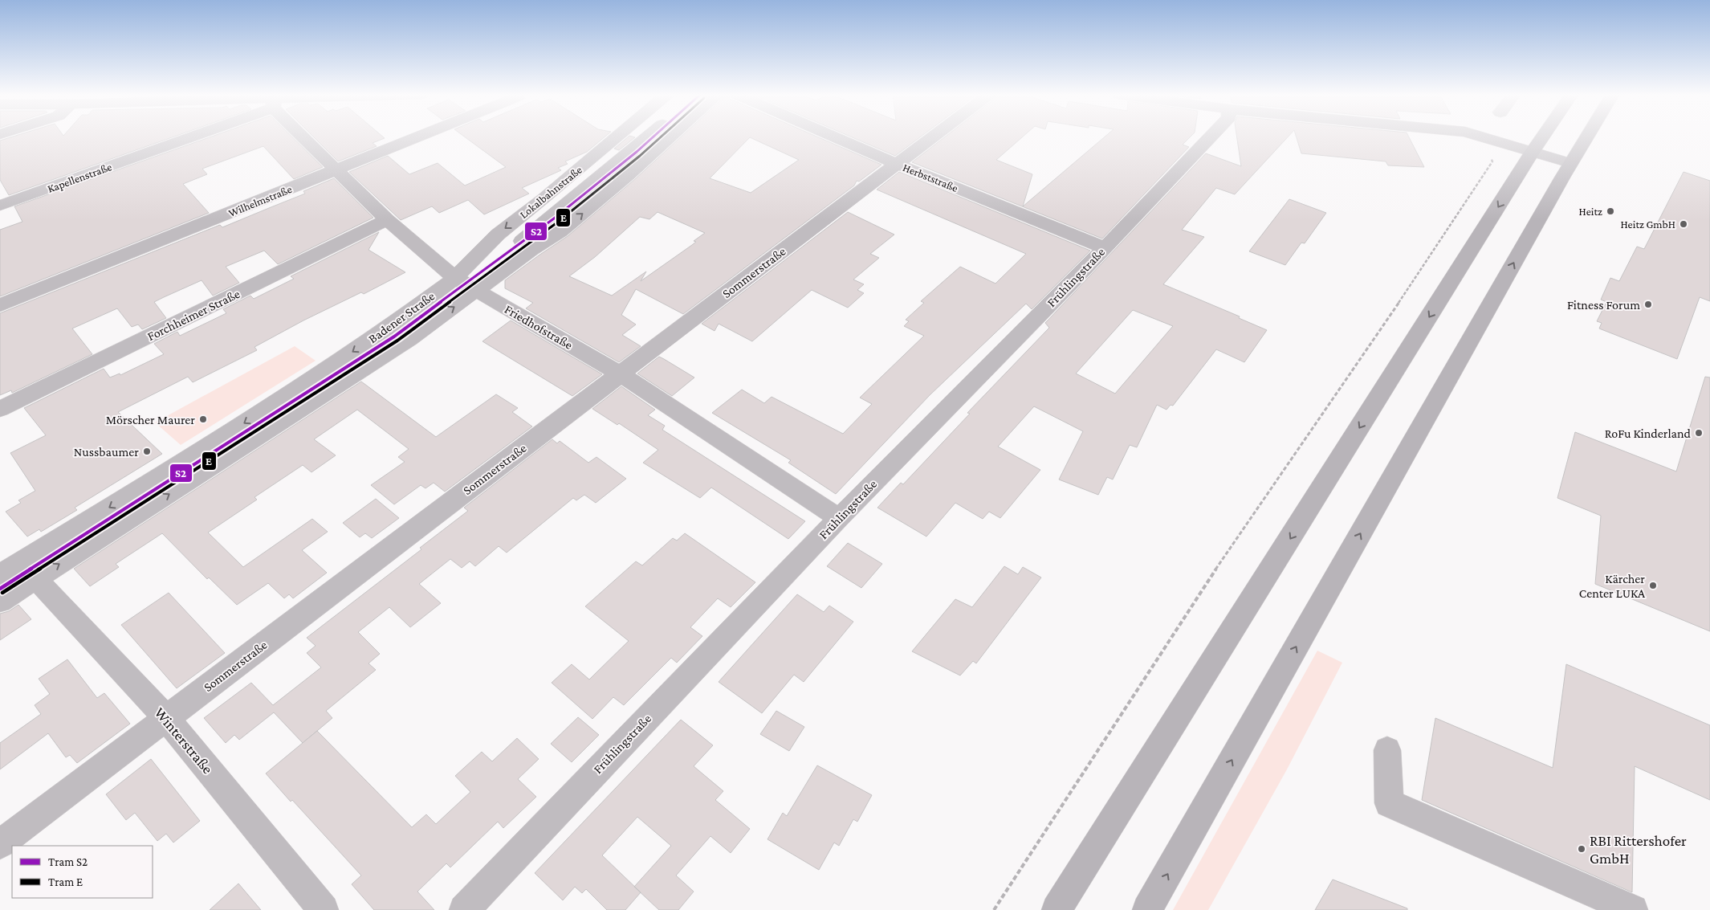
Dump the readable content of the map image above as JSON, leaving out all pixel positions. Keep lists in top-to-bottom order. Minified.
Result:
{"streets":{"street":["Kapellenstraße","Herbststraße","Lokalbahnstraße","Wilhelmstraße","Sommerstraße","Frühlingstraße","Forchheimer Straße","Badener Straße","Friedhofstraße","Winterstraße"]},"crossings":[["Herbststraße","Sommerstraße"],["Herbststraße","Frühlingstraße"],["Lokalbahnstraße","Badener Straße"],["Lokalbahnstraße","Friedhofstraße"],["Wilhelmstraße","Friedhofstraße"],["Sommerstraße","Friedhofstraße"],["Sommerstraße","Winterstraße"],["Frühlingstraße","Friedhofstraße"],["Forchheimer Straße","Friedhofstraße"],["Badener Straße","Friedhofstraße"],["Badener Straße","Winterstraße"]],"places":["Heitz","Heitz GmbH","Fitness Forum","Mörscher Maurer","RoFu Kinderland","Nussbaumer","Kärcher Center LUKA","RBI Rittershofer GmbH"],"lines":["tram line S2","tram line E"],"legend":["Tram S2","Tram E"]}
